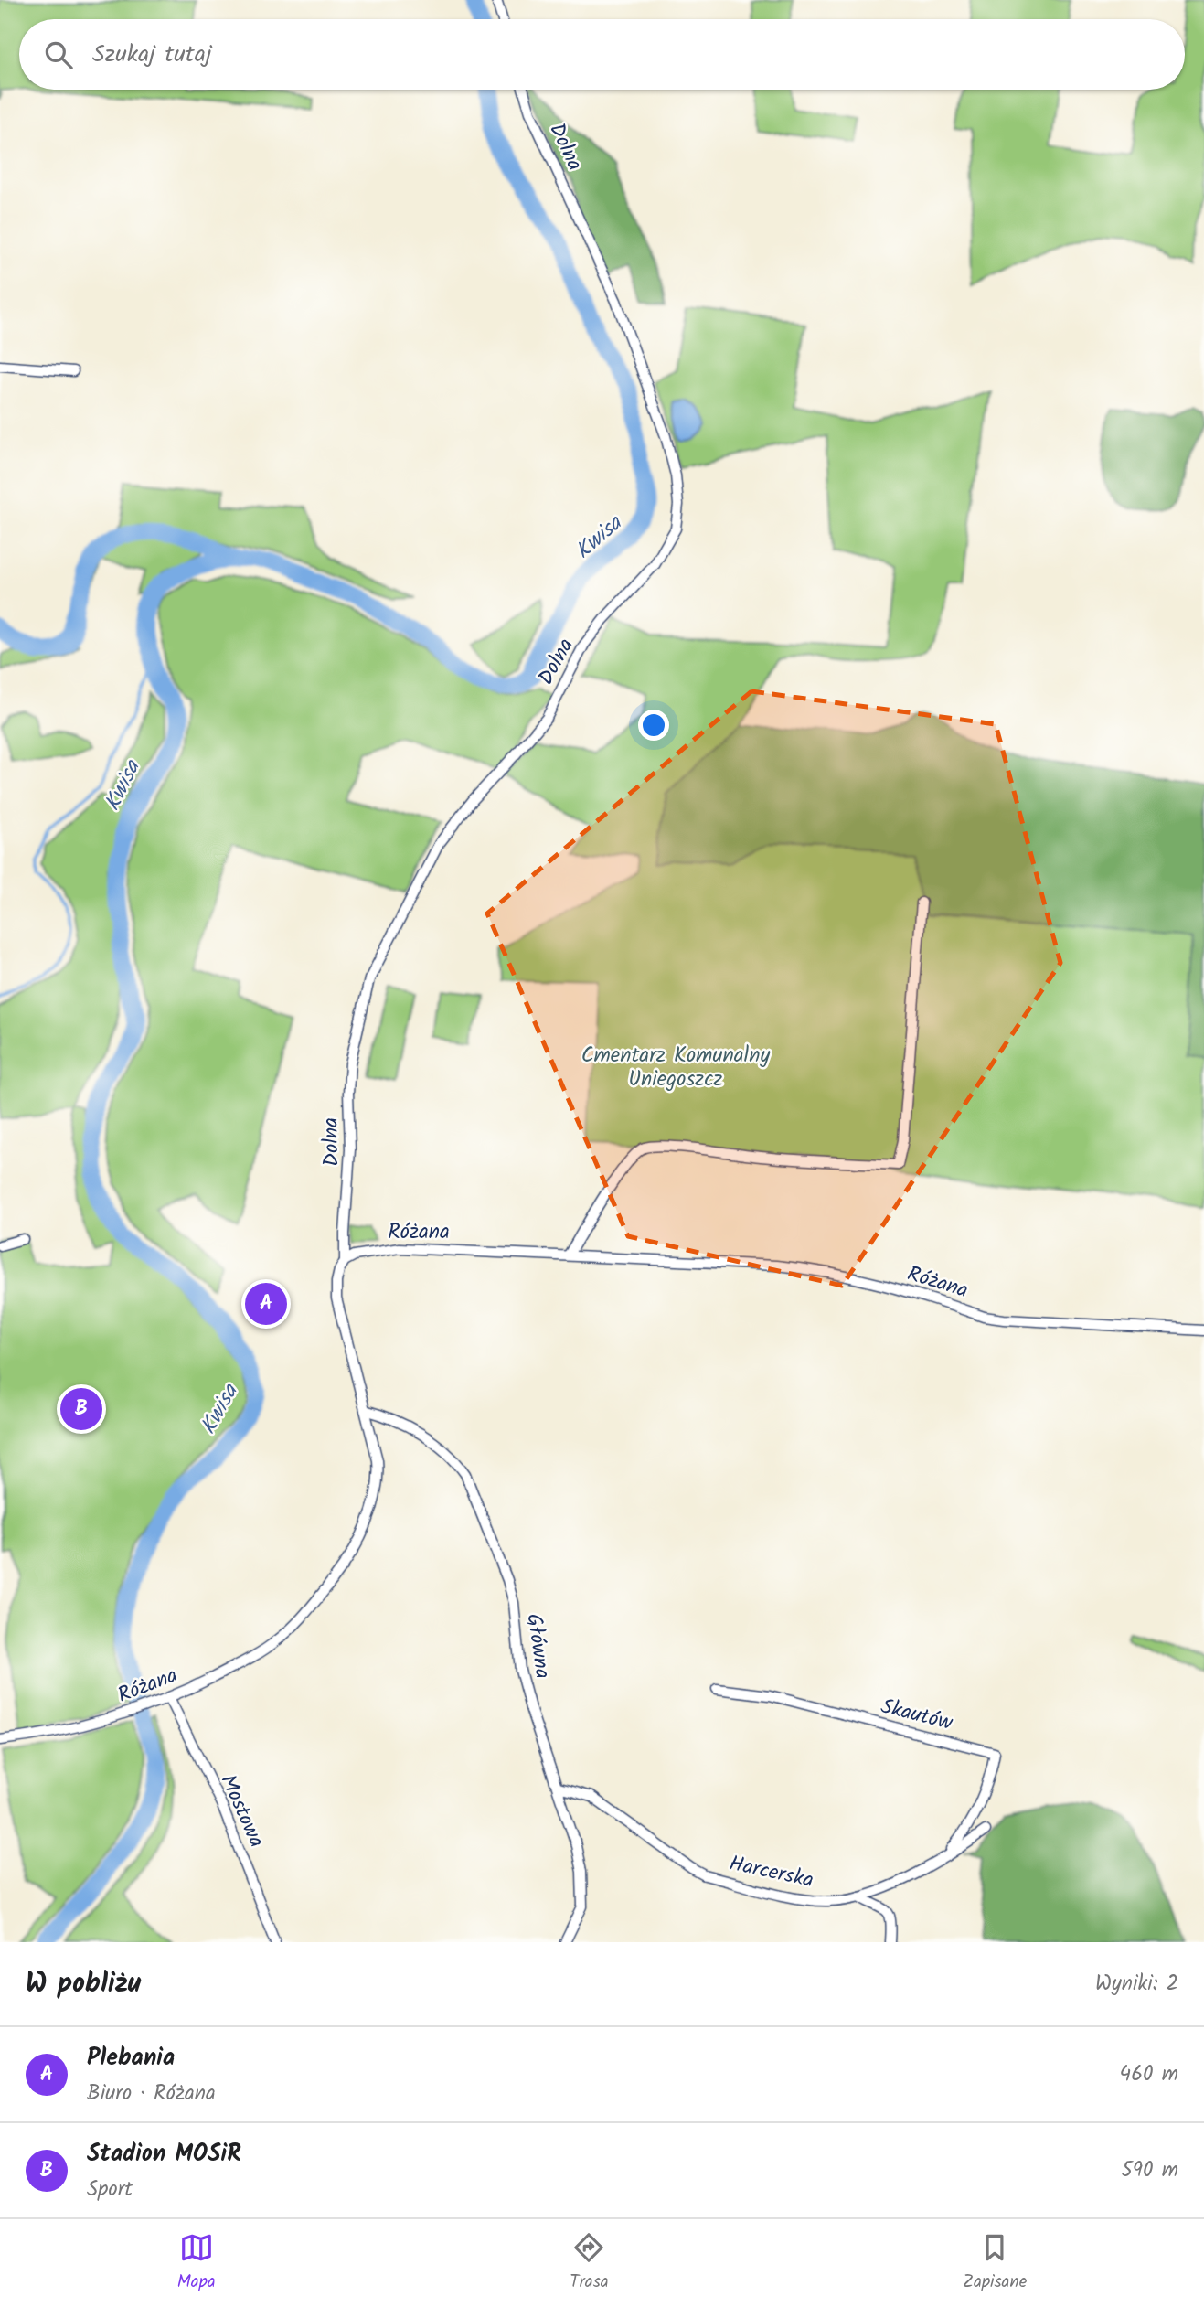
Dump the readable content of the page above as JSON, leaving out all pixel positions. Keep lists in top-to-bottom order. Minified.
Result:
{"streets":{"street":["Dolna","Różana","Główna","Skautów","Mostowa","Harcerska"]},"crossings":[["Dolna","Różana"],["Różana","Główna"],["Różana","Mostowa"],["Główna","Harcerska"],["Skautów","Harcerska"]],"water":["Kwisa"],"parks":["Cmentarz Komunalny Uniegoszcz"],"page":{"search":"Szukaj tutaj","pins":["A","B"],"heading":["W pobliżu","Wyniki: 2"],"list":[{"mark":"A","name":"Plebania","note":"Biuro · Różana","value":"460 m"},{"mark":"B","name":"Stadion MOSiR","note":"Sport","value":"590 m"}],"nav":["Mapa","Trasa","Zapisane"]}}
